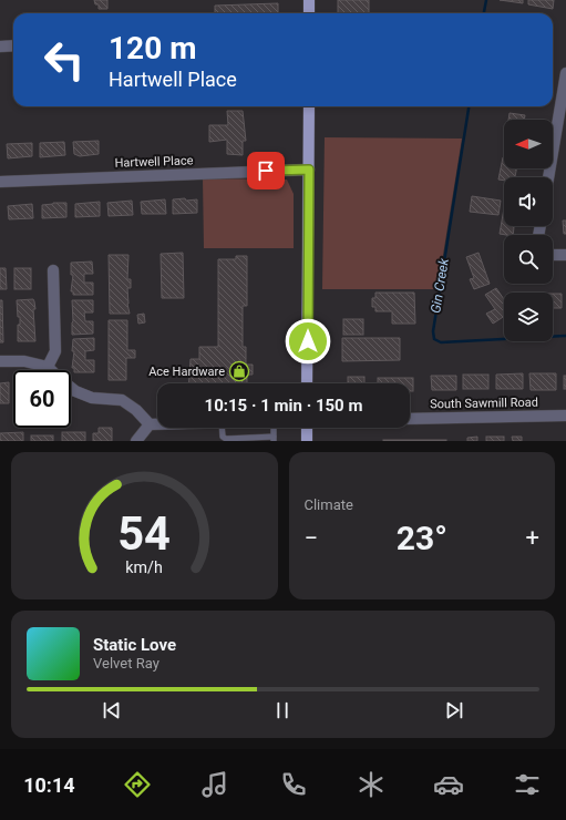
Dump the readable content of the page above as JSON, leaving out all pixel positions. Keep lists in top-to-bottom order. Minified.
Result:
{"streets":{"street":["Hartwell Place","South Sawmill Road"]},"water":["Gin Creek"],"places":{"shop":["Ace Hardware"]},"north":"left","page":{"turn":["120 m","Hartwell Place"],"limit":"60","trip":"10:15 · 1 min · 150 m","tile":"Climate","heat":["−","23°","+"],"song":["Static Love","Velvet Ray"],"tabs":"10:14","gauge":["54","km/h"]}}
